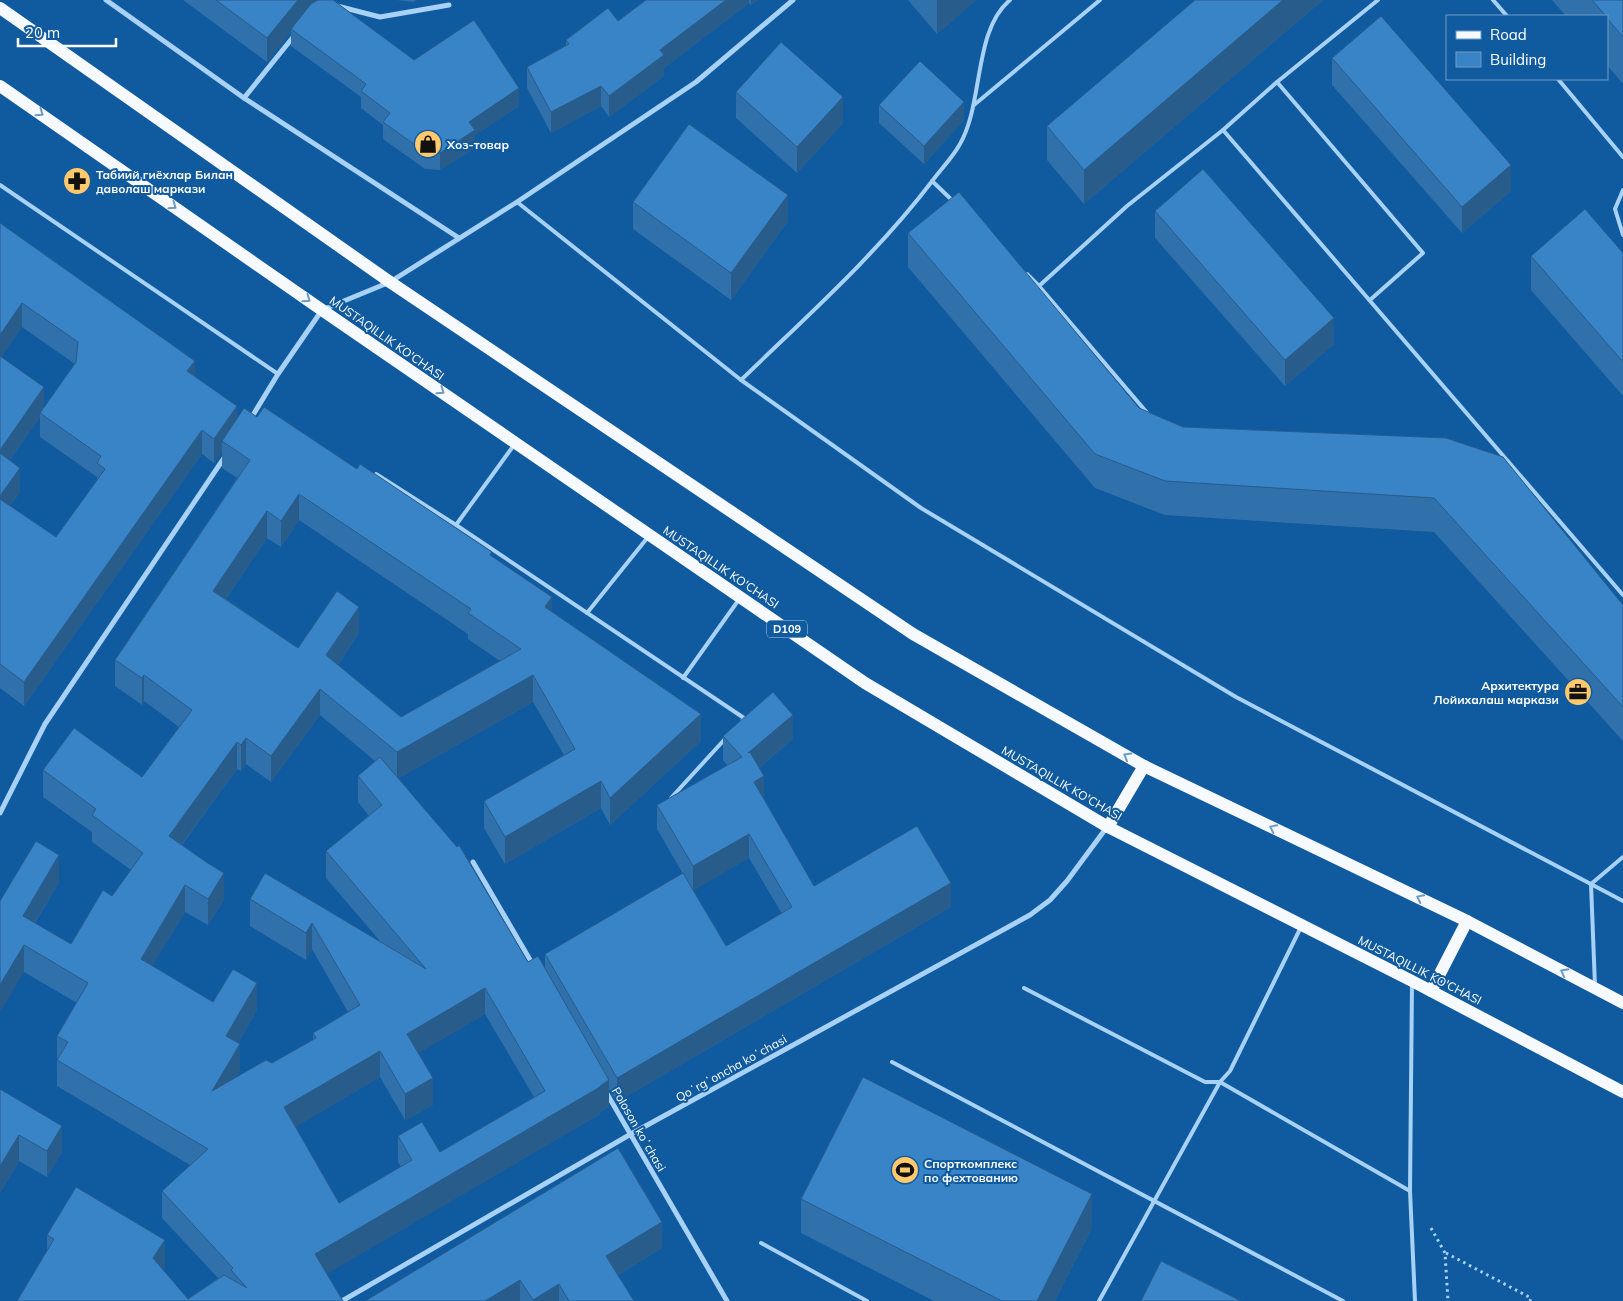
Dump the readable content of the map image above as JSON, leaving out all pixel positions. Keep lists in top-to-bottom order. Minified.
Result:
{"streets":{"main road":["MUSTAQILLIK KO'CHASI","D109"],"street":["Qoʻrgʻoncha koʻchasi","Poloson koʻchasi"]},"crossings":[["MUSTAQILLIK KO'CHASI","Qoʻrgʻoncha koʻchasi"],["Qoʻrgʻoncha koʻchasi","Poloson koʻchasi"]],"places":{"shop":["Хоз-товар"],"pharmacy":["Табиий гиёхлар Билан даволаш маркази"],"office":["Архитектура Лойихалаш маркази"],"sports":["Спорткомплекс по фехтованию"]},"legend":["Road","Building"],"scale_bar":"20 m"}
